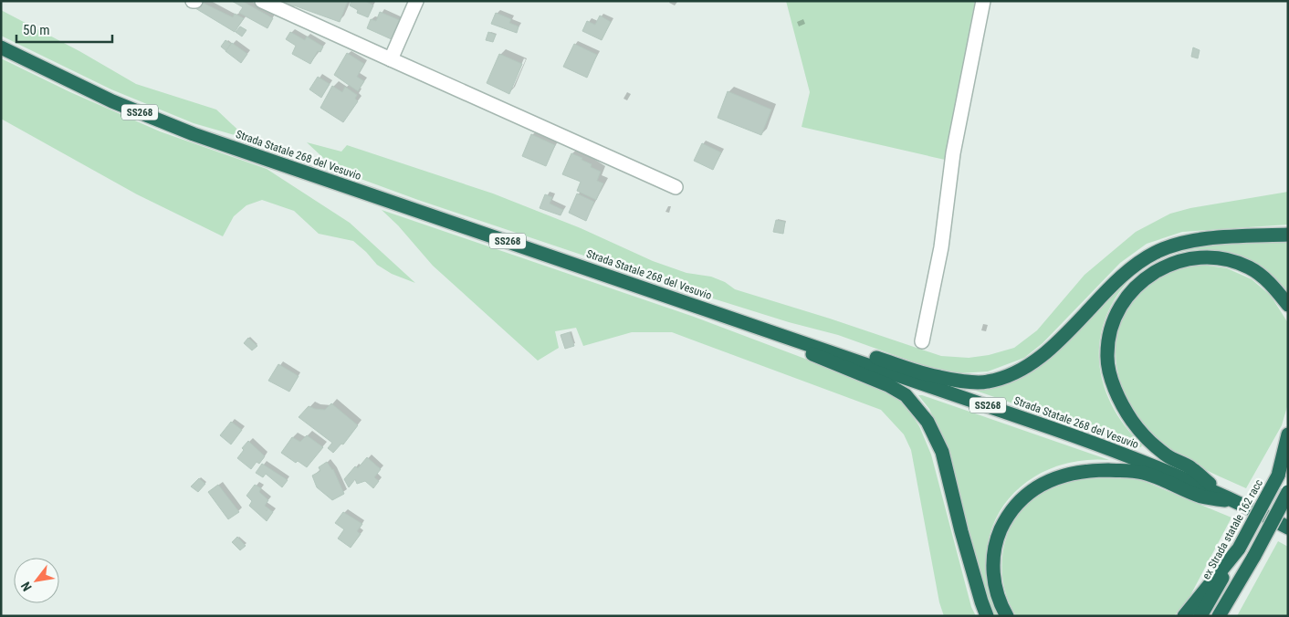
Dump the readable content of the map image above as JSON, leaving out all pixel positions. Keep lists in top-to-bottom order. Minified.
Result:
{"streets":{"highway":["SS268","Strada Statale 268 del Vesuvio","ex Strada statale 162 racc"]},"scale_bar":"50 m","north":"bottom left"}
